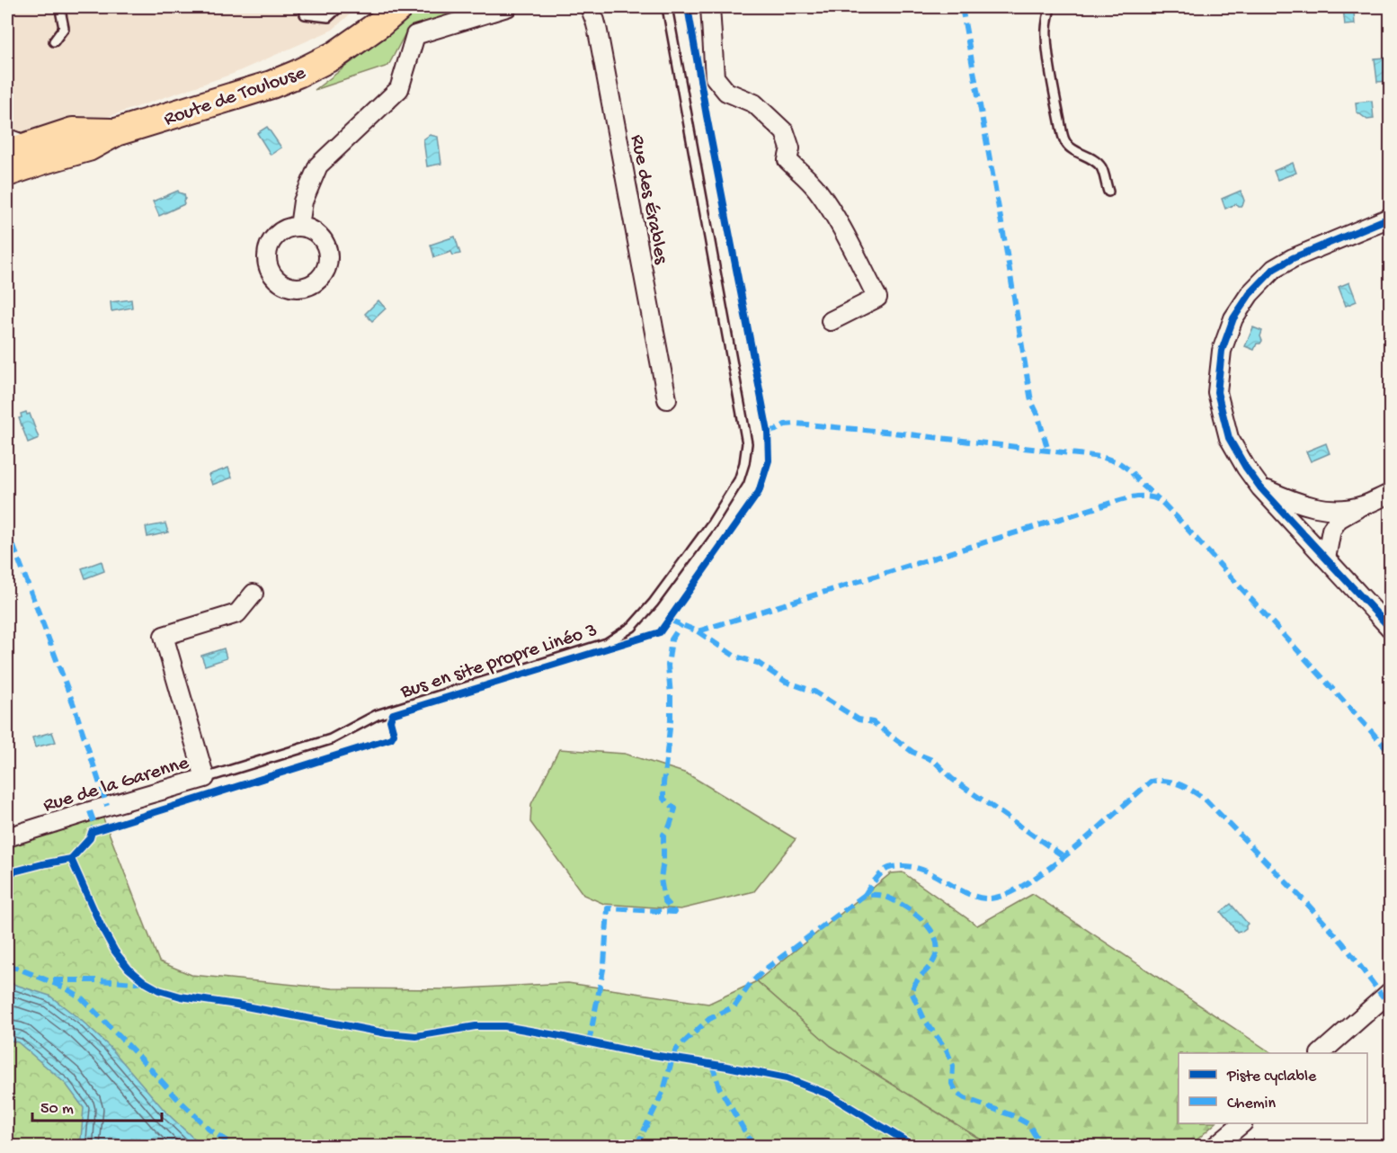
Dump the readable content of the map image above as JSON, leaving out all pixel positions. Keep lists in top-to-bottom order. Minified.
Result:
{"streets":{"main road":["Route de Toulouse"],"street":["Rue des Érables","Rue de la Garenne"],"lane":["Bus en site propre Linéo 3"]},"crossings":[["Bus en site propre Linéo 3","Rue de la Garenne"]],"legend":["Piste cyclable","Chemin"],"scale_bar":"50 m"}
